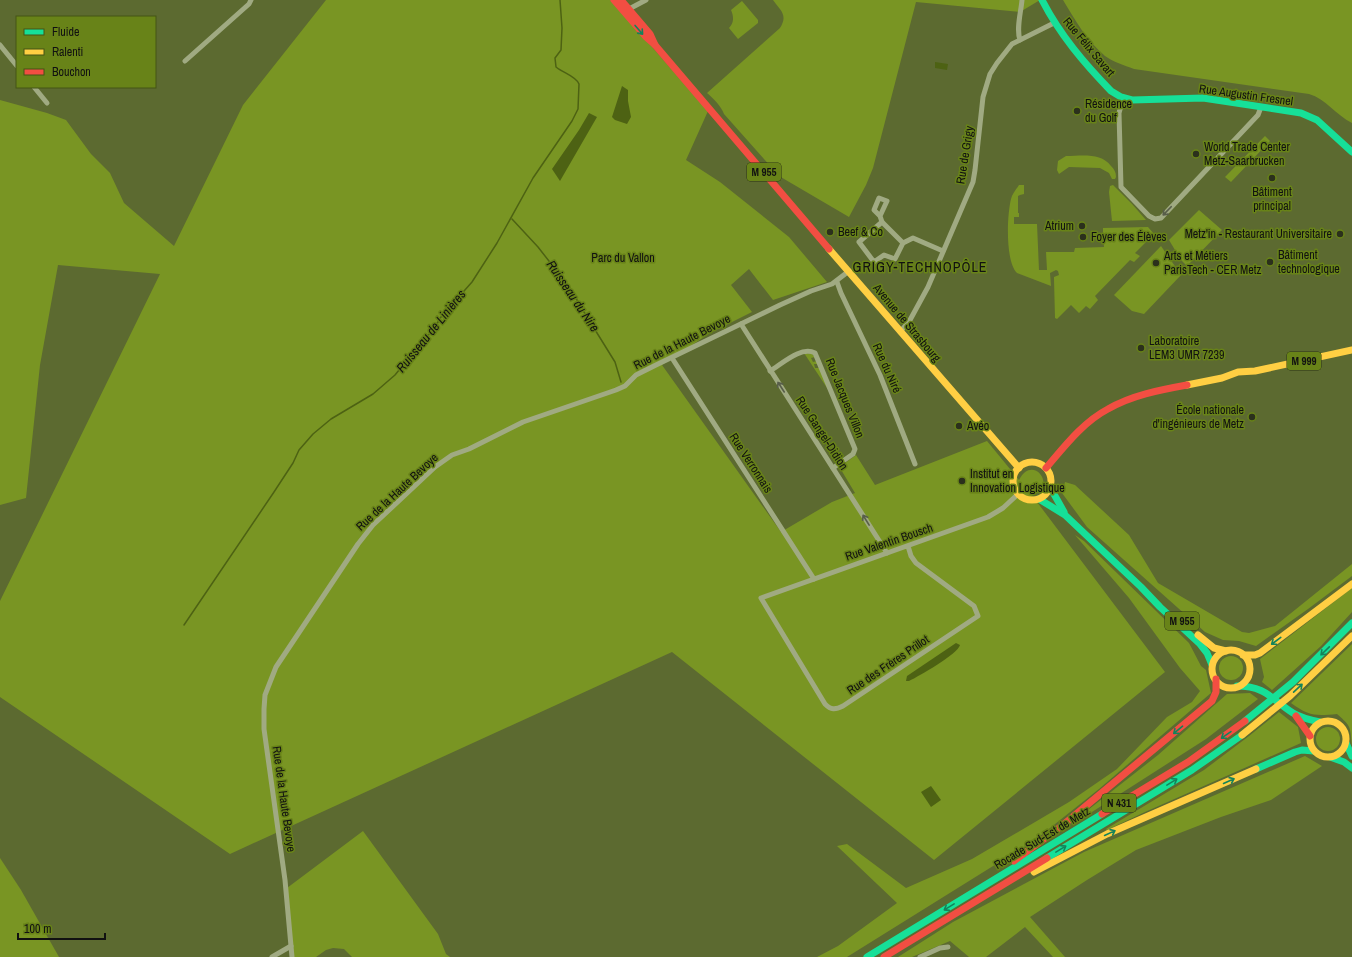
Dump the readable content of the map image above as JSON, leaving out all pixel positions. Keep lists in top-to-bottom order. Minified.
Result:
{"streets":{"main road":["Rue Félix Savart","Rue Augustin Fresnel","M 955","Avenue de Strasbourg","M 999","N 431","Rocade Sud-Est de Metz"],"street":["Rue de Grigy","Rue de la Haute Bevoye","Rue du Niré","Rue Jacques Villon","Rue Gangel-Didion","Rue Verronnais","Rue Valentin Bousch","Rue des Frères Prillot"]},"crossings":[["Rue Félix Savart","Rue Augustin Fresnel"],["Rue Félix Savart","Rue de Grigy"],["Rue de Grigy","Avenue de Strasbourg"],["M 955","Avenue de Strasbourg"],["M 955","M 999"],["M 955","Rue Valentin Bousch"],["Avenue de Strasbourg","Rue de la Haute Bevoye"],["Avenue de Strasbourg","M 999"],["Avenue de Strasbourg","Rue Valentin Bousch"],["Rue de la Haute Bevoye","Rue du Niré"],["Rue de la Haute Bevoye","Rue Gangel-Didion"],["Rue de la Haute Bevoye","Rue Verronnais"],["M 999","Rue Valentin Bousch"],["Rue Jacques Villon","Rue Gangel-Didion"],["Rue Gangel-Didion","Rue Valentin Bousch"],["Rue Verronnais","Rue Valentin Bousch"],["Rue Valentin Bousch","Rue des Frères Prillot"]],"one_way":["Rue Gangel-Didion"],"districts":["GRIGY-TECHNOPÔLE"],"water":["Ruisseau du Nire","Ruisseau de Linières"],"parks":["Parc du Vallon"],"places":["Résidence du Golf","World Trade Center Metz-Saarbrucken","Bâtiment principal","Atrium","Beef & Co","Metz'in - Restaurant Universitaire","Foyer des Élèves","Bâtiment technologique","Arts et Métiers ParisTech - CER Metz","Laboratoire LEM3 UMR 7239","École nationale d'ingénieurs de Metz","Avéo","Institut en Innovation Logistique"],"legend":["Fluide","Ralenti","Bouchon"],"scale_bar":"100 m"}
